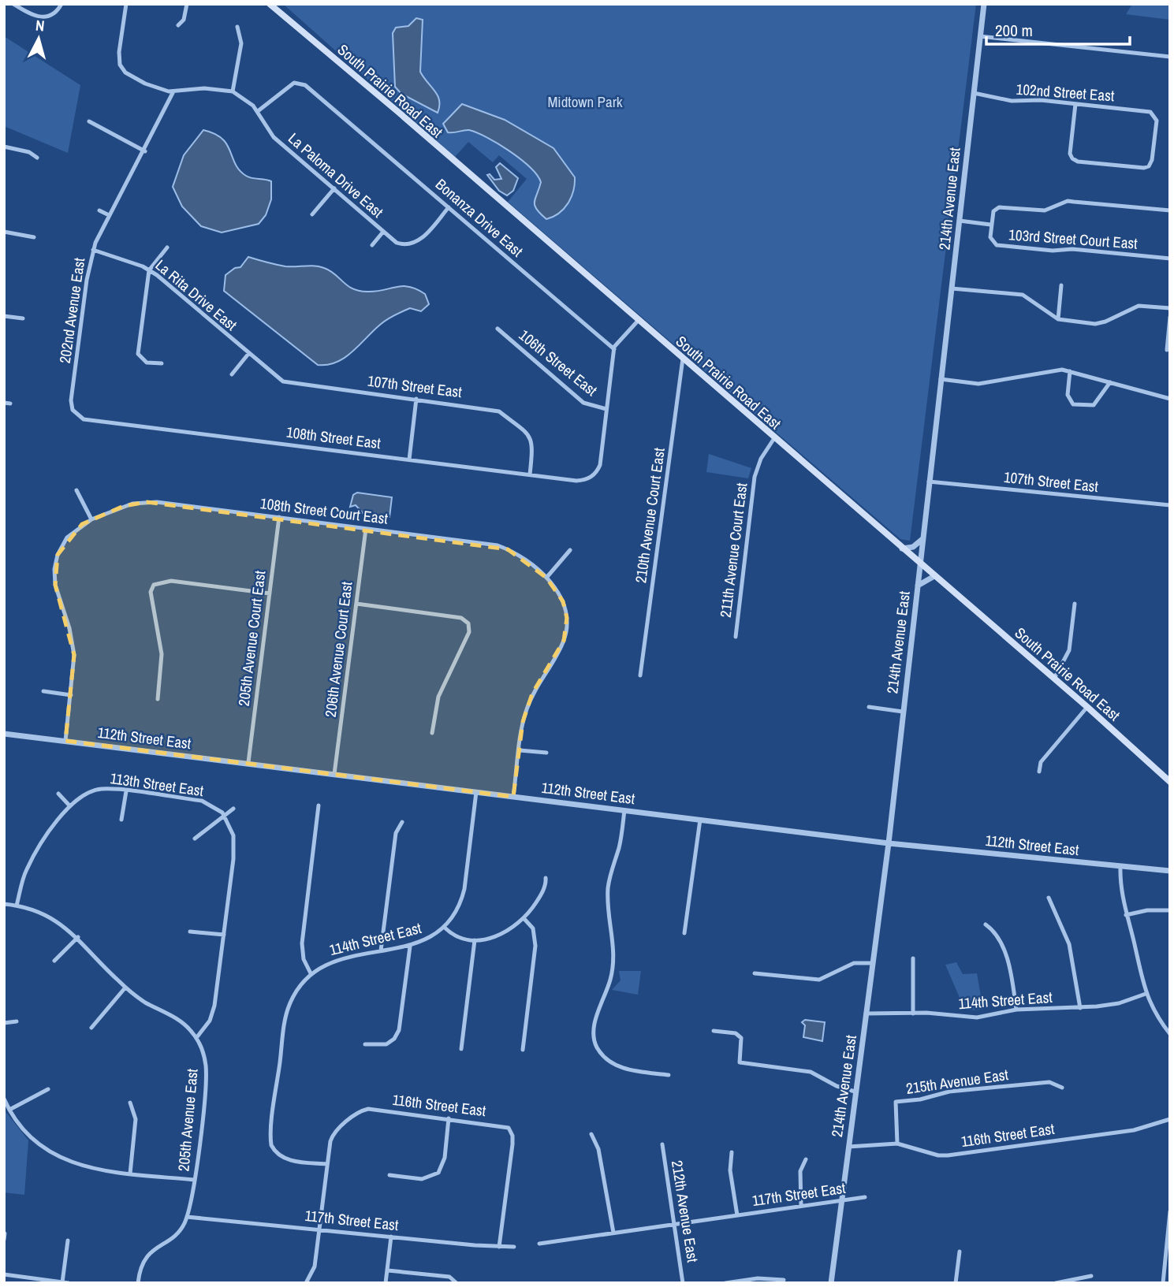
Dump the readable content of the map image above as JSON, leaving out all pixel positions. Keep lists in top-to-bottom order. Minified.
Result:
{"streets":{"main road":["South Prairie Road East"],"street":["102nd Street East","La Paloma Drive East","214th Avenue East","Bonanza Drive East","103rd Street Court East","La Rita Drive East","202nd Avenue East","106th Street East","107th Street East","108th Street East","108th Street Court East","210th Avenue Court East","211th Avenue Court East","205th Avenue Court East","206th Avenue Court East","112th Street East","113th Street East","114th Street East","215th Avenue East","116th Street East","205th Avenue East","117th Street East","212th Avenue East"]},"crossings":[["South Prairie Road East","214th Avenue East"],["South Prairie Road East","210th Avenue Court East"],["South Prairie Road East","211th Avenue Court East"],["102nd Street East","214th Avenue East"],["La Paloma Drive East","Bonanza Drive East"],["La Paloma Drive East","202nd Avenue East"],["214th Avenue East","103rd Street Court East"],["214th Avenue East","107th Street East"],["214th Avenue East","112th Street East"],["214th Avenue East","114th Street East"],["214th Avenue East","116th Street East"],["214th Avenue East","117th Street East"],["La Rita Drive East","202nd Avenue East"],["La Rita Drive East","107th Street East"],["202nd Avenue East","108th Street East"],["106th Street East","108th Street East"],["107th Street East","108th Street East"],["108th Street Court East","205th Avenue Court East"],["108th Street Court East","206th Avenue Court East"],["108th Street Court East","112th Street East"],["205th Avenue Court East","112th Street East"],["206th Avenue Court East","112th Street East"],["215th Avenue East","116th Street East"],["116th Street East","117th Street East"],["205th Avenue East","117th Street East"],["117th Street East","212th Avenue East"]],"parks":["Midtown Park"],"scale_bar":"200 m","north":"top"}
